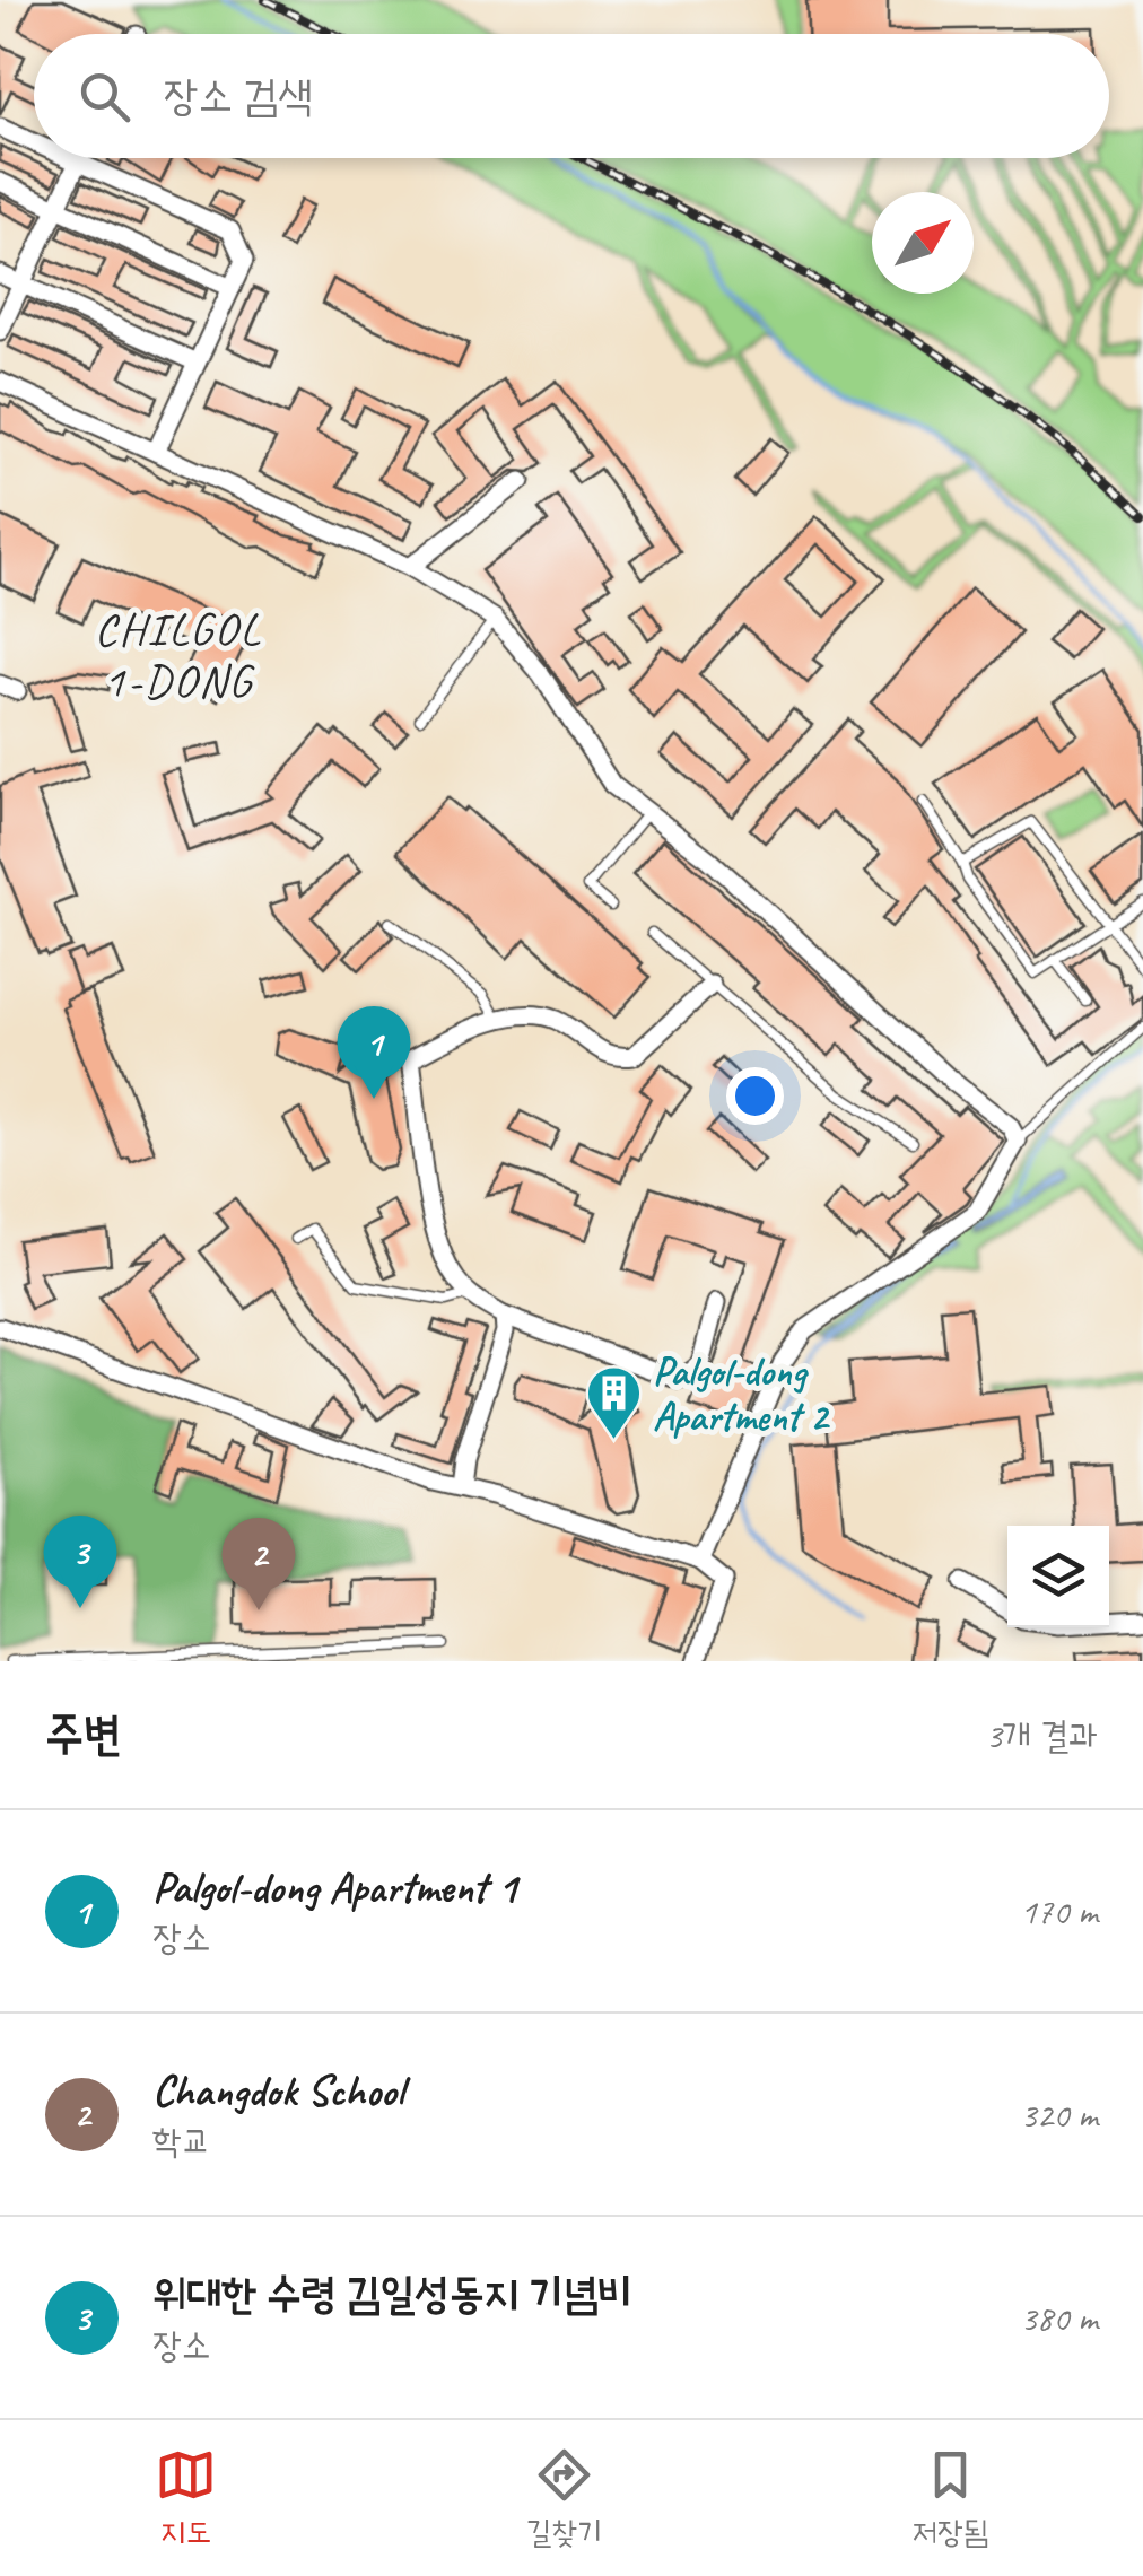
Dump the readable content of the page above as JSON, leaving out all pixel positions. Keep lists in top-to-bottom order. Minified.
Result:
{"districts":["CHILGOL 1-DONG"],"places":{"building":["Palgol-dong Apartment 2"]},"north":"top right","page":{"search":"장소 검색","pins":["1","3","2"],"heading":["주변","3개 결과"],"list":[{"mark":"1","name":"Palgol-dong Apartment 1","note":"장소","value":"170 m"},{"mark":"2","name":"Changdok School","note":"학교","value":"320 m"},{"mark":"3","name":"위대한 수령 김일성동지 기념비","note":"장소","value":"380 m"}],"nav":["지도","길찾기","저장됨"]}}
